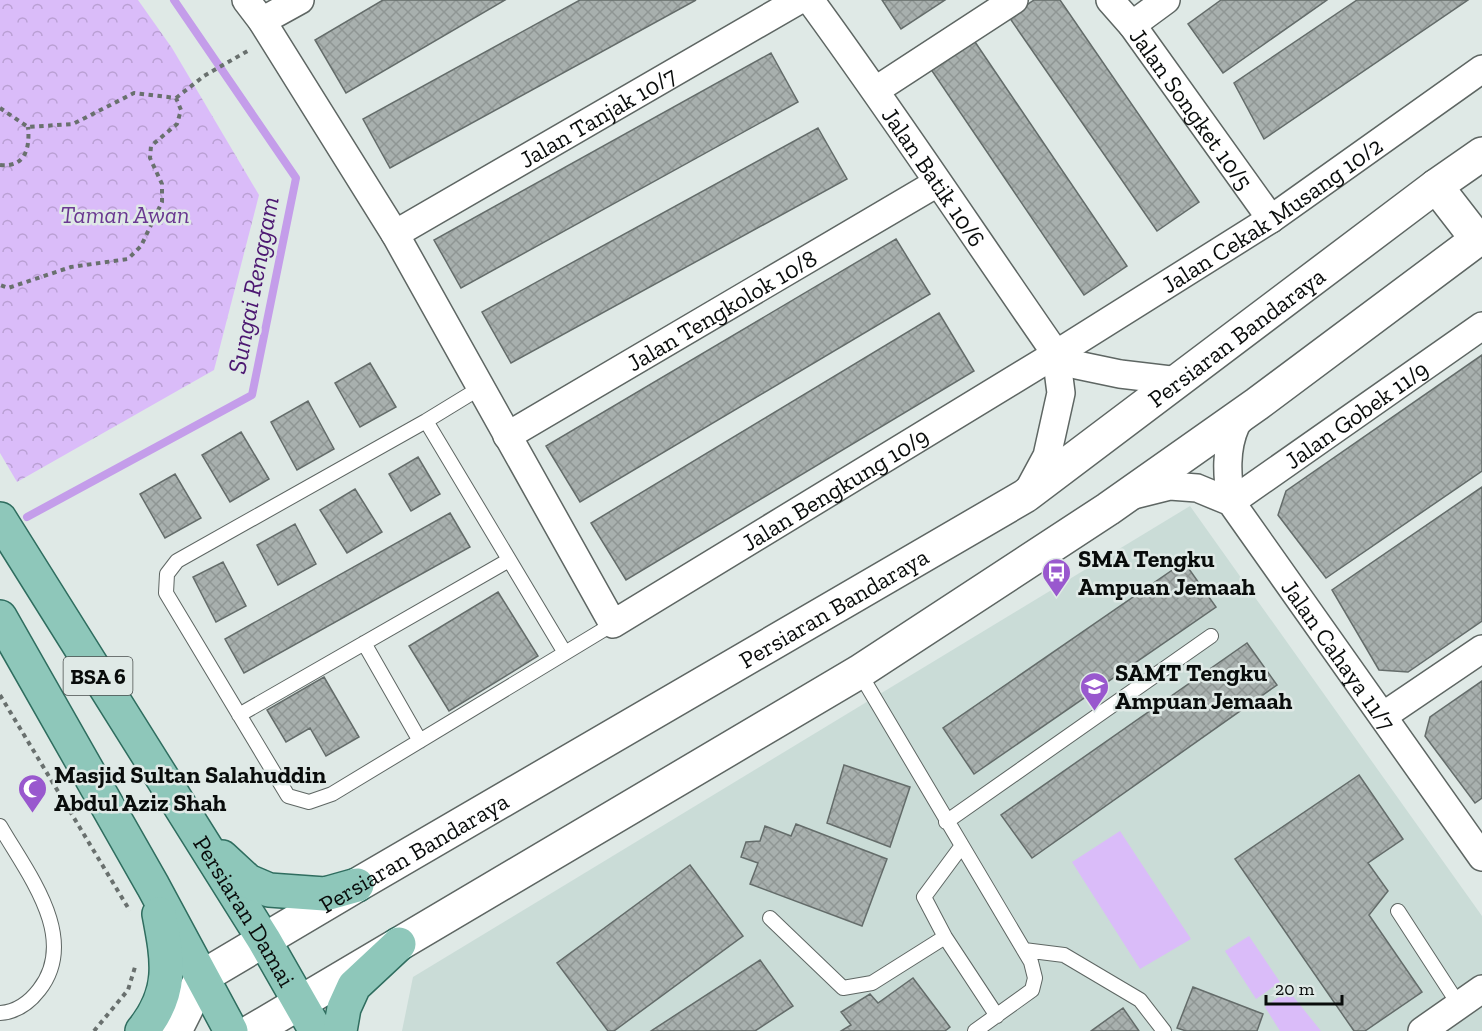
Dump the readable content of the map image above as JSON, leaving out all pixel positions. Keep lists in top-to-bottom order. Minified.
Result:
{"streets":{"main road":["Persiaran Bandaraya","BSA 6","Persiaran Damai"],"street":["Jalan Songket 10/5","Jalan Tanjak 10/7","Jalan Batik 10/6","Jalan Cekak Musang 10/2","Jalan Tengkolok 10/8","Jalan Gobek 11/9","Jalan Bengkung 10/9","Jalan Cahaya 11/7"]},"crossings":[["Jalan Songket 10/5","Jalan Cekak Musang 10/2"],["Jalan Batik 10/6","Jalan Cekak Musang 10/2"],["Jalan Batik 10/6","Jalan Tengkolok 10/8"],["Jalan Batik 10/6","Persiaran Bandaraya"],["Jalan Batik 10/6","Jalan Bengkung 10/9"],["Jalan Cekak Musang 10/2","Jalan Bengkung 10/9"],["Persiaran Bandaraya","BSA 6"],["Persiaran Bandaraya","Persiaran Damai"],["Jalan Gobek 11/9","Jalan Cahaya 11/7"]],"water":["Sungai Renggam"],"parks":["Taman Awan"],"places":{"bus stop":["SMA Tengku Ampuan Jemaah"],"school or university":["SAMT Tengku Ampuan Jemaah"],"mosque":["Masjid Sultan Salahuddin Abdul Aziz Shah"]},"scale_bar":"20 m"}
